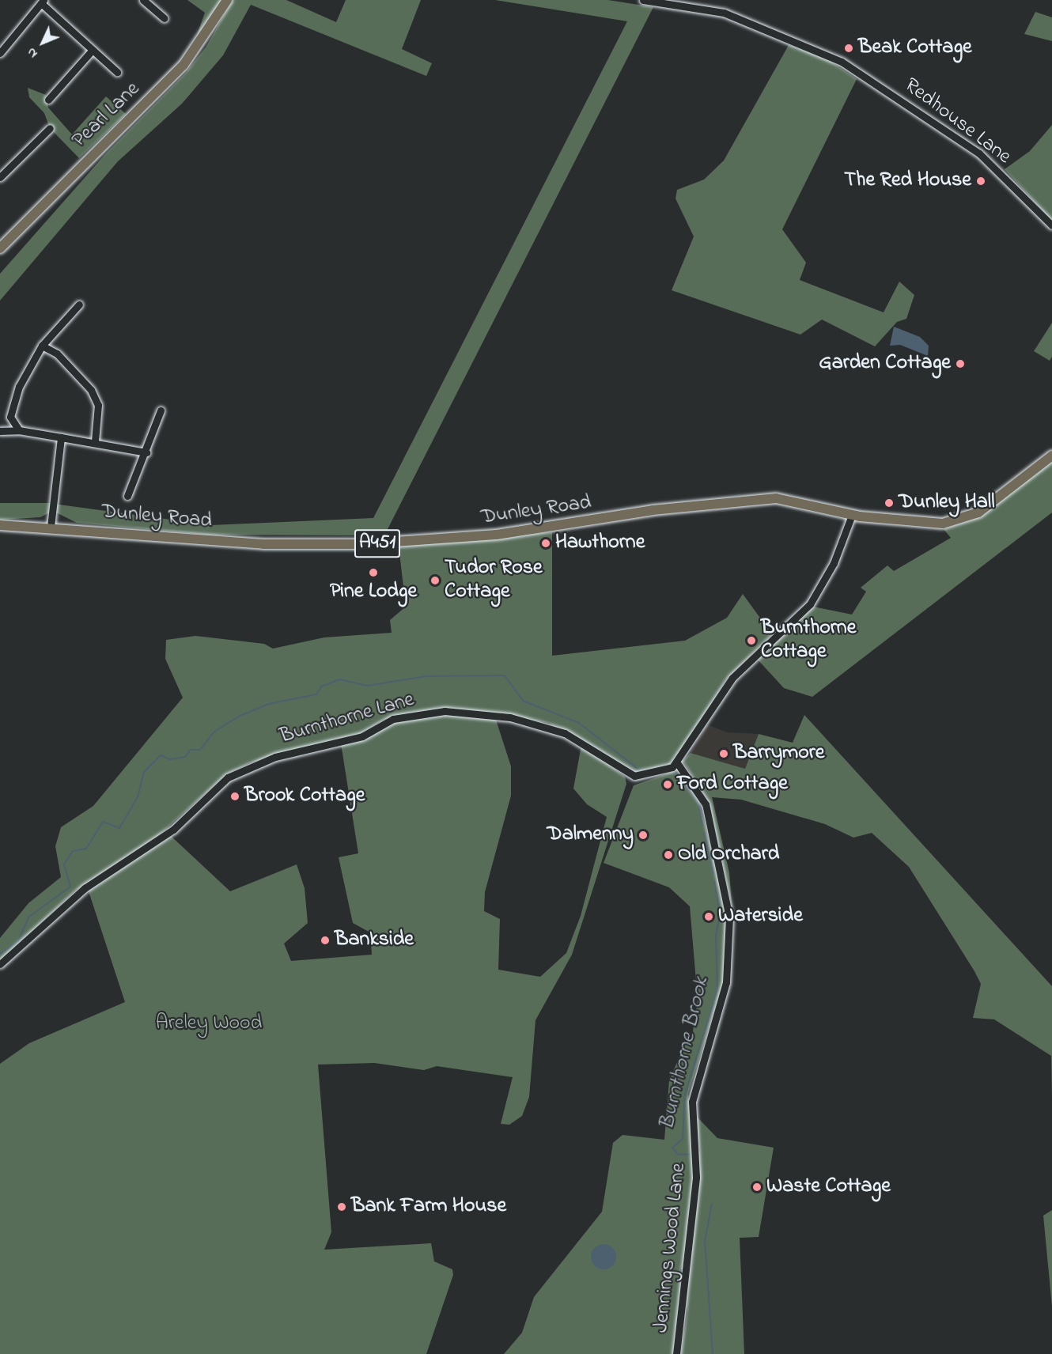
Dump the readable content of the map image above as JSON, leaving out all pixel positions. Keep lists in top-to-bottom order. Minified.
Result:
{"streets":{"main road":["Pearl Lane","Dunley Road","A451"],"street":["Redhouse Lane","Burnthorne Lane","Jennings Wood Lane"]},"crossings":[["Burnthorne Lane","Jennings Wood Lane"]],"water":["Burnthorne Brook"],"parks":["Areley Wood"],"places":["Beak Cottage","The Red House","Garden Cottage","Dunley Hall","Hawthorne","Pine Lodge","Tudor Rose Cottage","Burnthorne Cottage","Barrymore","Ford Cottage","Brook Cottage","Dalmenny","Old Orchard","Waterside","Bankside","Waste Cottage","Bank Farm House"],"north":"bottom left"}
